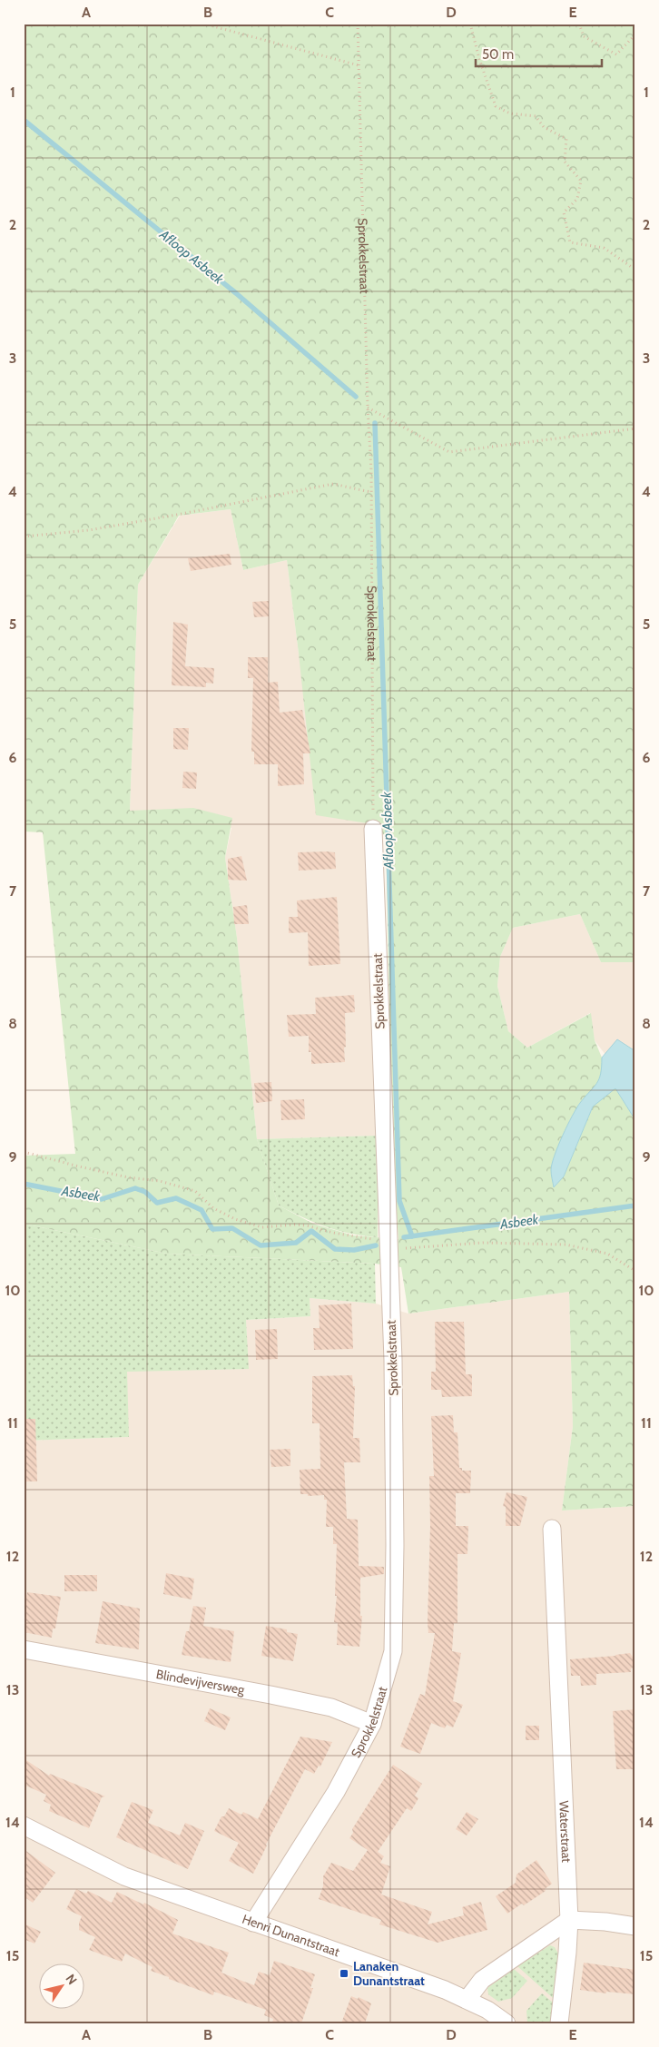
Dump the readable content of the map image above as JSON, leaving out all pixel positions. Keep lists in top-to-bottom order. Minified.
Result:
{"streets":{"street":["Sprokkelstraat","Blindevijversweg","Waterstraat","Henri Dunantstraat"]},"crossings":[["Sprokkelstraat","Blindevijversweg"],["Sprokkelstraat","Henri Dunantstraat"]],"water":["Afloop Asbeek","Asbeek"],"places":{"transit":["Lanaken Dunantstraat"]},"scale_bar":"50 m","north":"top right","grid":{"columns":["A","B","C","D","E"],"rows":["1","2","3","4","5","6","7","8","9","10","11","12","13","14","15"]}}
